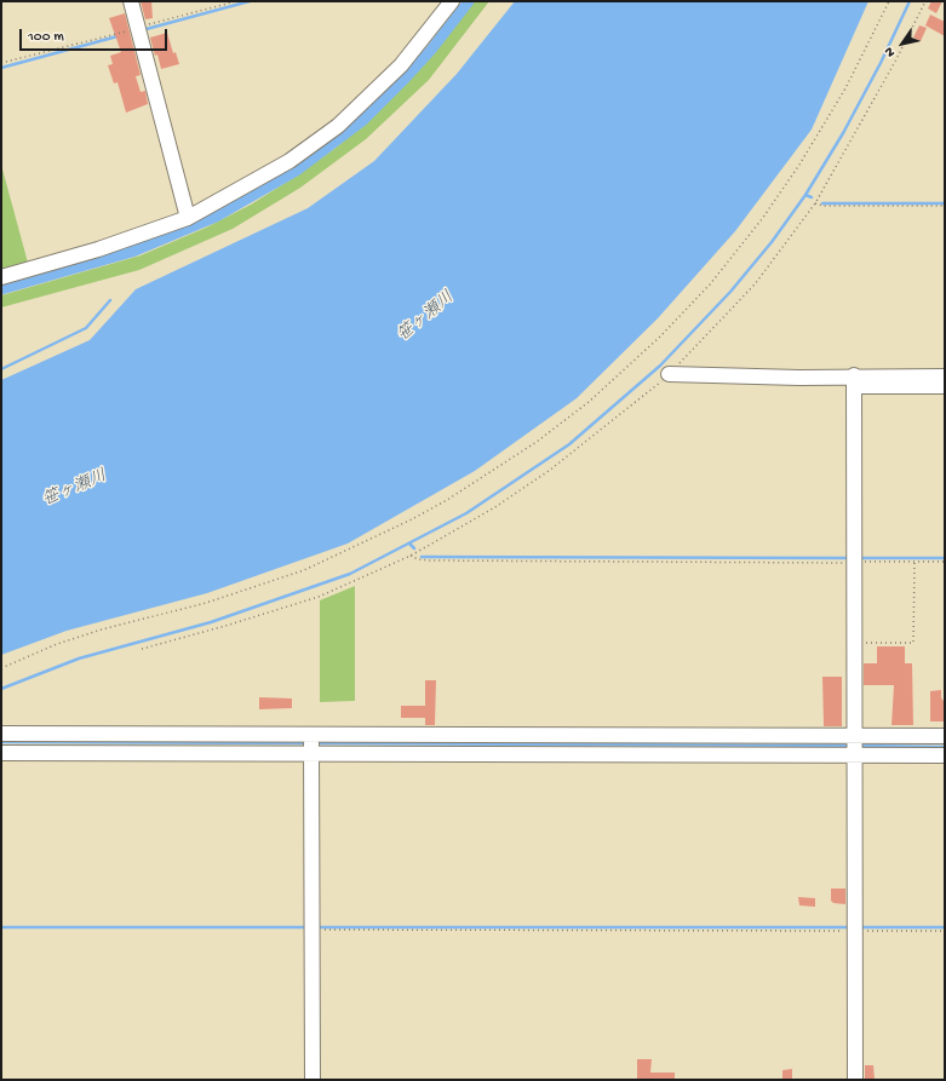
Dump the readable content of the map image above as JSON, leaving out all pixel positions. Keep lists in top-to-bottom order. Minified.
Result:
{"water":["笹ヶ瀬川"],"scale_bar":"100 m","north":"bottom left"}
